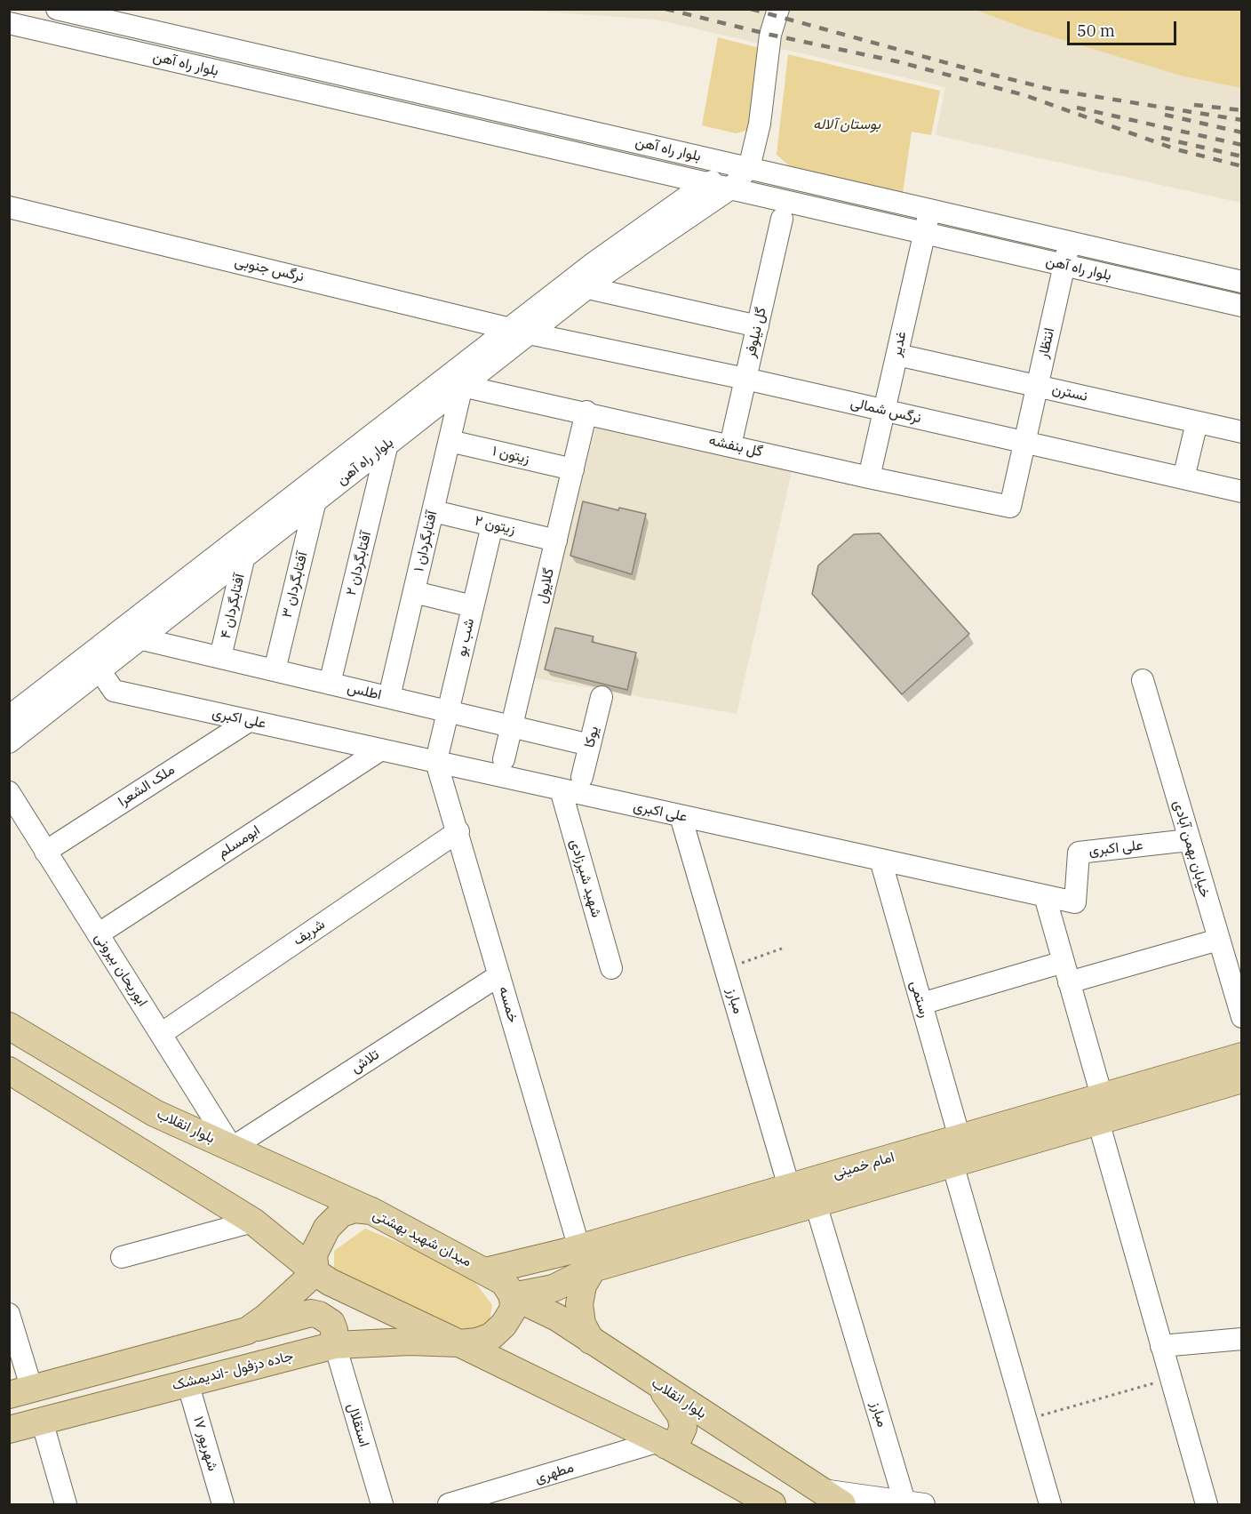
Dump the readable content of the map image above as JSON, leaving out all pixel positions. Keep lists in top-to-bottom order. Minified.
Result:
{"streets":{"main road":["بلوار انقلاب","امام خمینی","میدان شهید بهشتی","جاده دزفول -اندیمشک"],"street":["بلوار راه آهن","نرگس جنوبی","گل نیلوفر","انتظار","غدیر","نسترن","نرگس شمالی","گل بنفشه","زیتون ۱","زیتون ۲","آفتابگردان ۱","آفتابگردان ۲","آفتابگردان ۳","گلایول","آفتابگردان ۴","شب بو","اطلس","علی اکبری","یوکا","ملک الشعرا","ابومسلم","خیابان بهمن آبادی","شهید شیرزادی","شریف","ابوریحان بیرونی","رستمی","مبارز","خمسه","تلاش","استقلال","۱۷ شهریور","مطهری"]},"crossings":[["بلوار راه آهن","نرگس جنوبی"],["بلوار راه آهن","انتظار"],["بلوار راه آهن","غدیر"],["بلوار راه آهن","نرگس شمالی"],["بلوار راه آهن","گل بنفشه"],["بلوار راه آهن","آفتابگردان ۱"],["بلوار راه آهن","آفتابگردان ۲"],["بلوار راه آهن","آفتابگردان ۳"],["بلوار راه آهن","آفتابگردان ۴"],["بلوار راه آهن","اطلس"],["بلوار راه آهن","علی اکبری"],["نرگس جنوبی","نرگس شمالی"],["گل نیلوفر","نرگس شمالی"],["گل نیلوفر","گل بنفشه"],["انتظار","نسترن"],["انتظار","نرگس شمالی"],["انتظار","گل بنفشه"],["غدیر","نسترن"],["غدیر","نرگس شمالی"],["غدیر","گل بنفشه"],["گل بنفشه","آفتابگردان ۱"],["گل بنفشه","گلایول"],["زیتون ۱","آفتابگردان ۱"],["زیتون ۱","گلایول"],["زیتون ۲","آفتابگردان ۱"],["زیتون ۲","گلایول"],["زیتون ۲","شب بو"],["آفتابگردان ۱","اطلس"],["آفتابگردان ۲","اطلس"],["آفتابگردان ۳","اطلس"],["گلایول","اطلس"],["آفتابگردان ۴","اطلس"],["شب بو","اطلس"],["شب بو","علی اکبری"],["شب بو","خمسه"],["اطلس","یوکا"],["علی اکبری","ملک الشعرا"],["علی اکبری","ابومسلم"],["علی اکبری","خیابان بهمن آبادی"],["علی اکبری","شهید شیرزادی"],["علی اکبری","رستمی"],["علی اکبری","مبارز"],["علی اکبری","خمسه"],["ملک الشعرا","ابوریحان بیرونی"],["ابومسلم","ابوریحان بیرونی"],["شریف","ابوریحان بیرونی"],["شریف","خمسه"],["ابوریحان بیرونی","تلاش"],["ابوریحان بیرونی","بلوار انقلاب"],["رستمی","امام خمینی"],["مبارز","امام خمینی"],["خمسه","تلاش"],["خمسه","امام خمینی"],["تلاش","بلوار انقلاب"],["بلوار انقلاب","امام خمینی"],["بلوار انقلاب","میدان شهید بهشتی"],["امام خمینی","میدان شهید بهشتی"],["جاده دزفول -اندیمشک","استقلال"],["جاده دزفول -اندیمشک","۱۷ شهریور"]],"parks":["بوستان آلاله"],"scale_bar":"50 m"}
